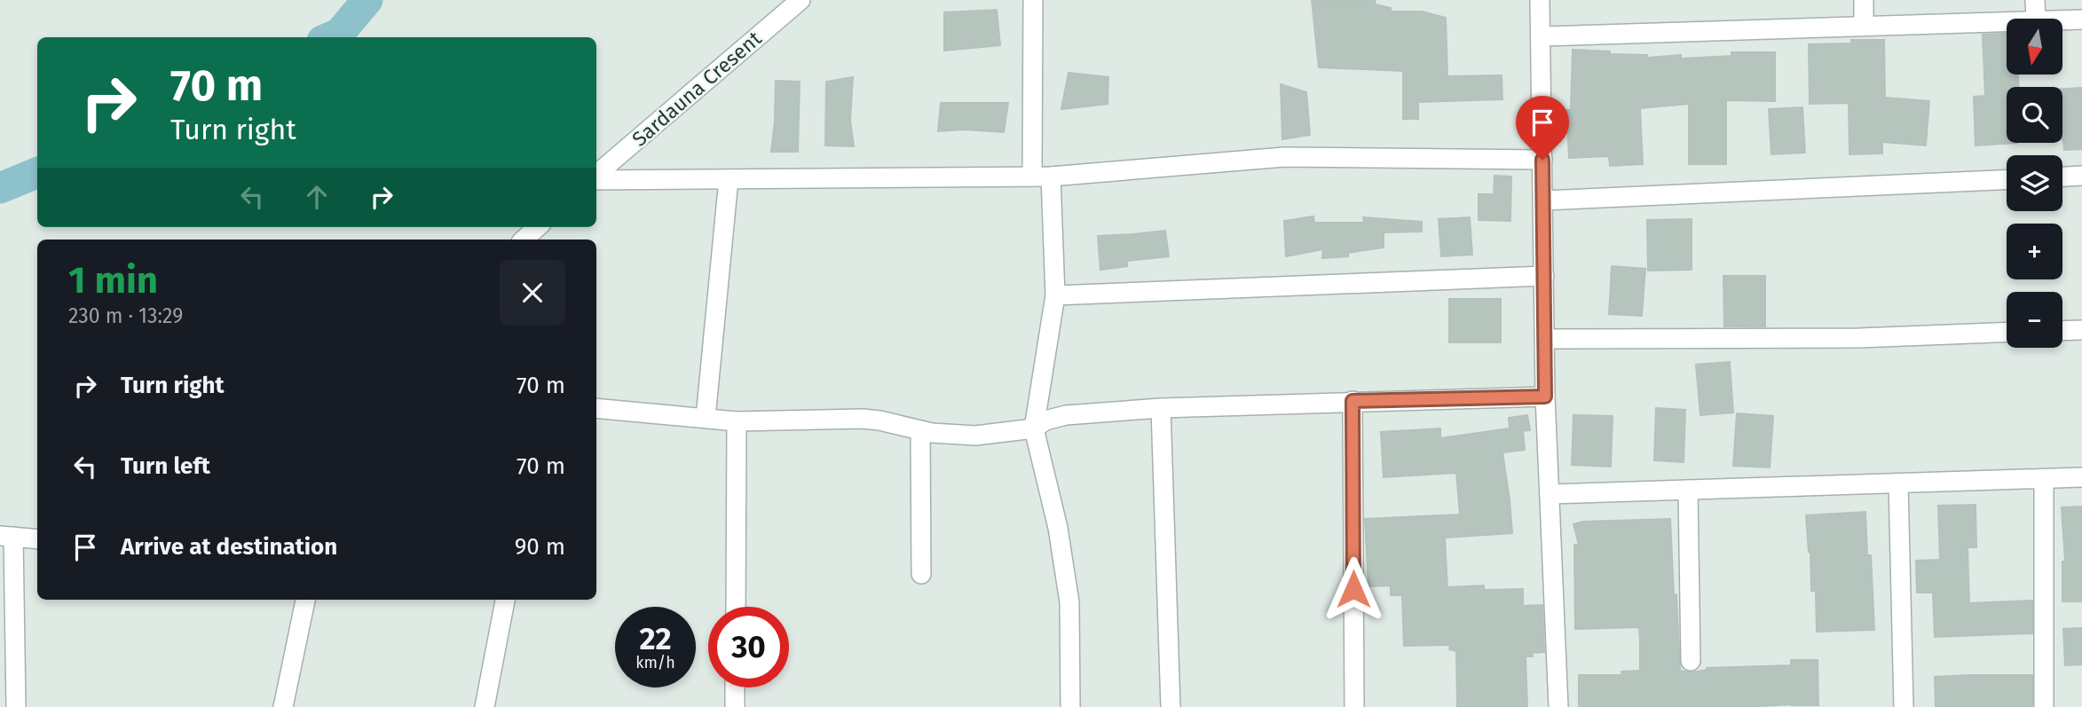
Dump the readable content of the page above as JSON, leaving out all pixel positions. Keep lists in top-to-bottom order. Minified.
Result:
{"streets":{"street":["Sardauna Cresent"]},"north":"bottom","page":{"map_buttons":["+","−"],"turn":["70 m","Turn right"],"heading":["1 min","230 m · 13:29"],"list":[{"name":"Turn right","value":"70 m"},{"name":"Turn left","value":"70 m"},{"name":"Arrive at destination","value":"90 m"}],"speed":"22 km/h","limit":"30"}}
